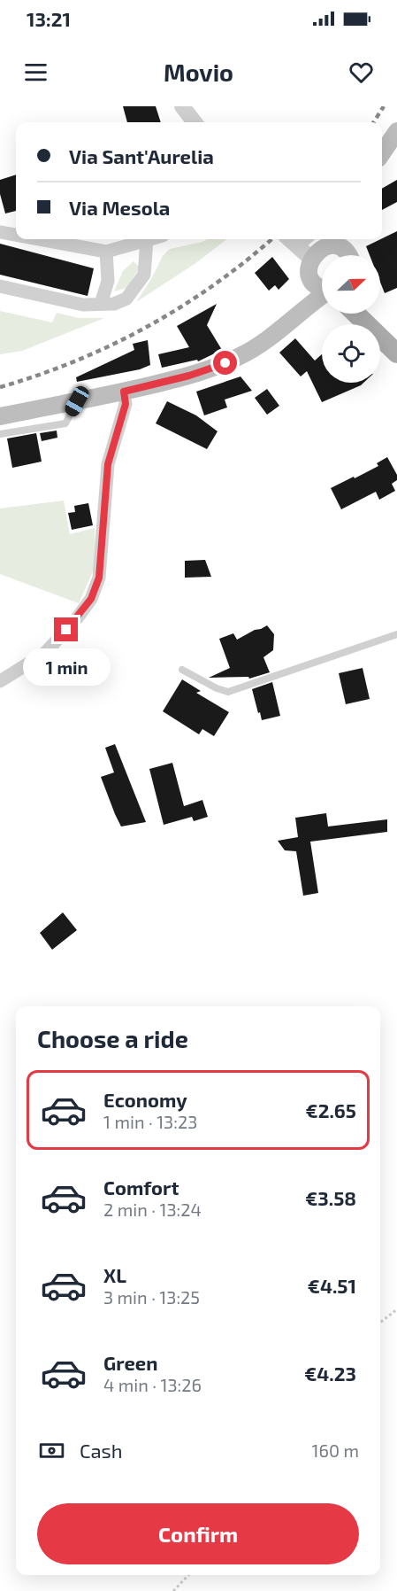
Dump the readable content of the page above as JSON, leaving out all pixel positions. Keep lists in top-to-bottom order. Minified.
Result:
{"north":"right","page":{"status":"13:21","header":"Movio","banner":["Via Sant'Aurelia","Via Mesola"],"bubble":"1 min","heading":"Choose a ride","list":[{"name":"Economy","note":"1 min · 13:23","value":"€2.65"},{"name":"Comfort","note":"2 min · 13:24","value":"€3.58"},{"name":"XL","note":"3 min · 13:25","value":"€4.51"},{"name":"Green","note":"4 min · 13:26","value":"€4.23"}],"pay":["Cash","160 m"],"buttons":"Confirm"}}
